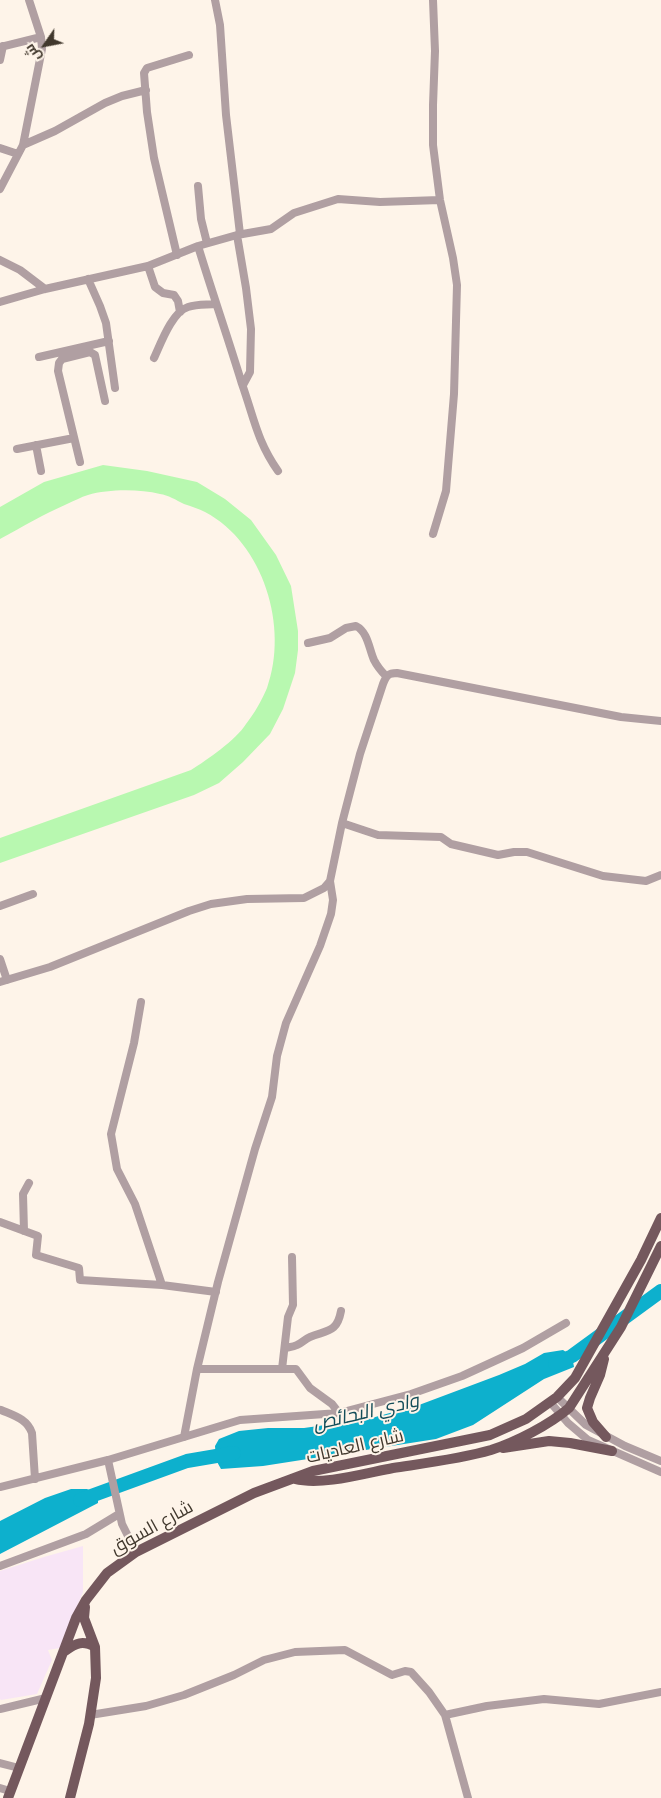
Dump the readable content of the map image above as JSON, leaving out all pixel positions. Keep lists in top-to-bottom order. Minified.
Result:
{"streets":{"main road":["شارع العاديات","شارع السوق"]},"crossings":[["شارع العاديات","شارع السوق"]],"water":["وادي البحائص"],"north":"bottom left"}
